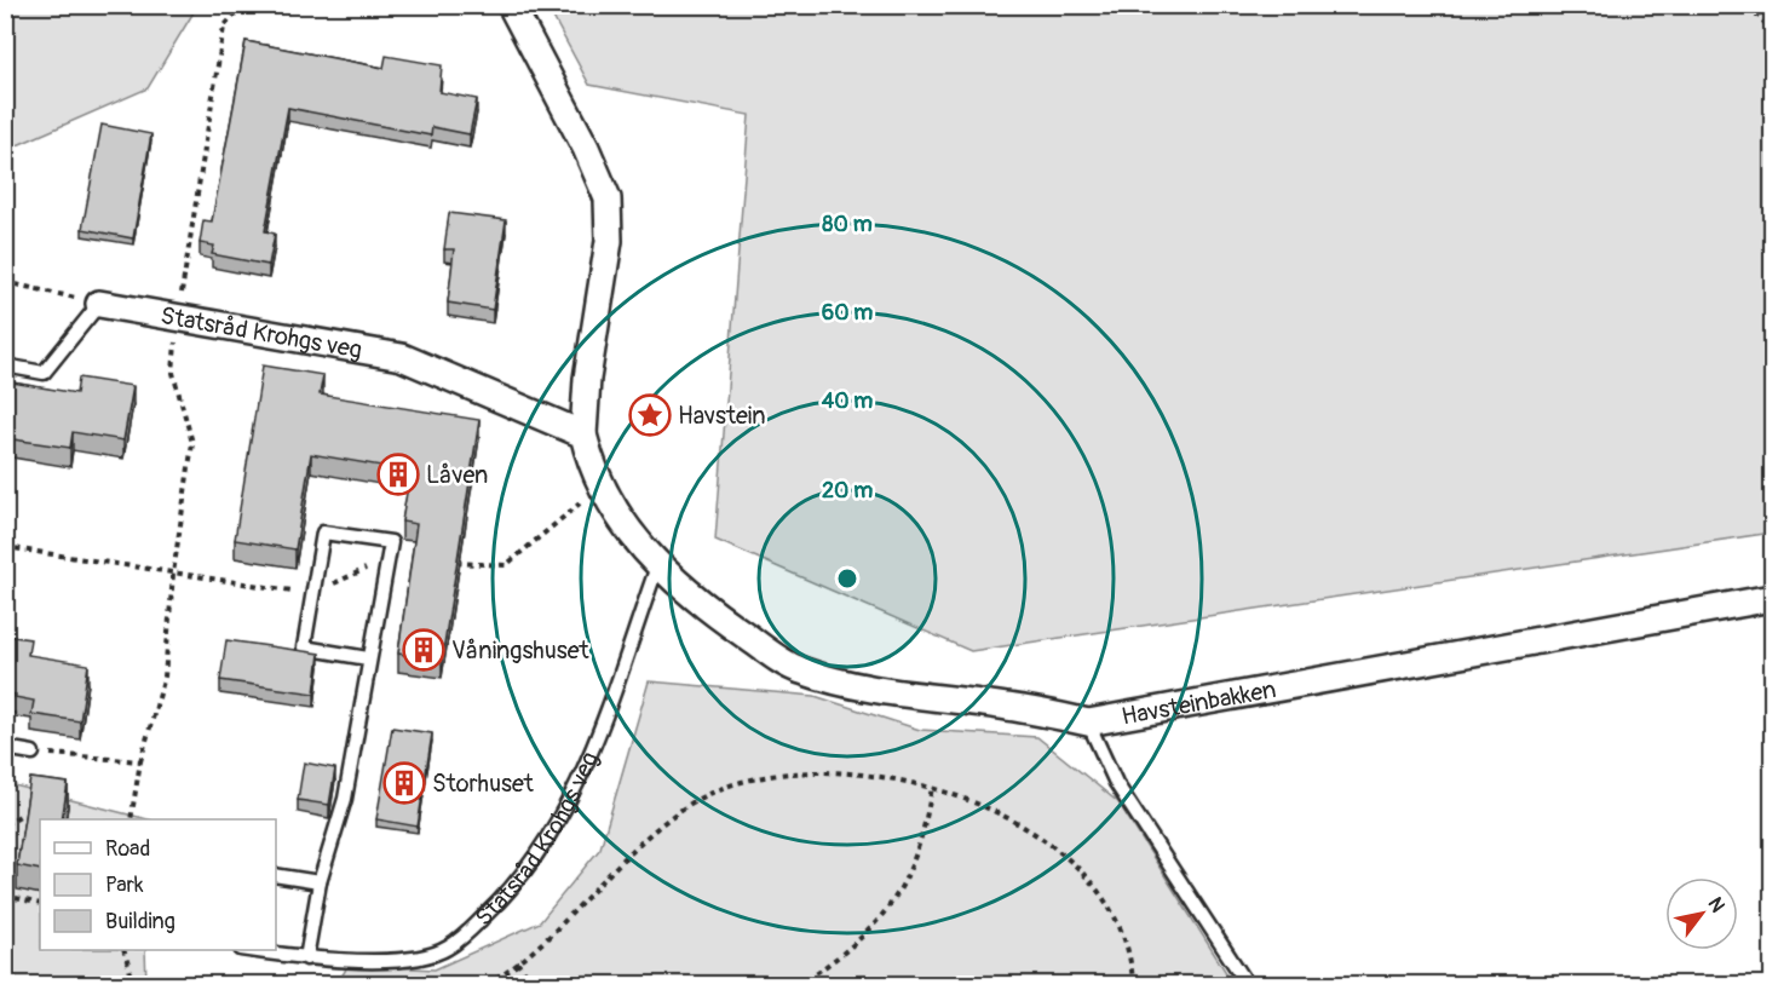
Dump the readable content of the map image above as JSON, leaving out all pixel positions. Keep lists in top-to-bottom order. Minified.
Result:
{"streets":{"street":["Statsråd Krohgs veg","Havsteinbakken"]},"crossings":[["Statsråd Krohgs veg","Havsteinbakken"]],"places":{"place":["Havstein"],"building":["Låven","Våningshuset","Storhuset"]},"legend":["Road","Park","Building"],"north":"top right","rings":["80 m","60 m","40 m","20 m"]}
